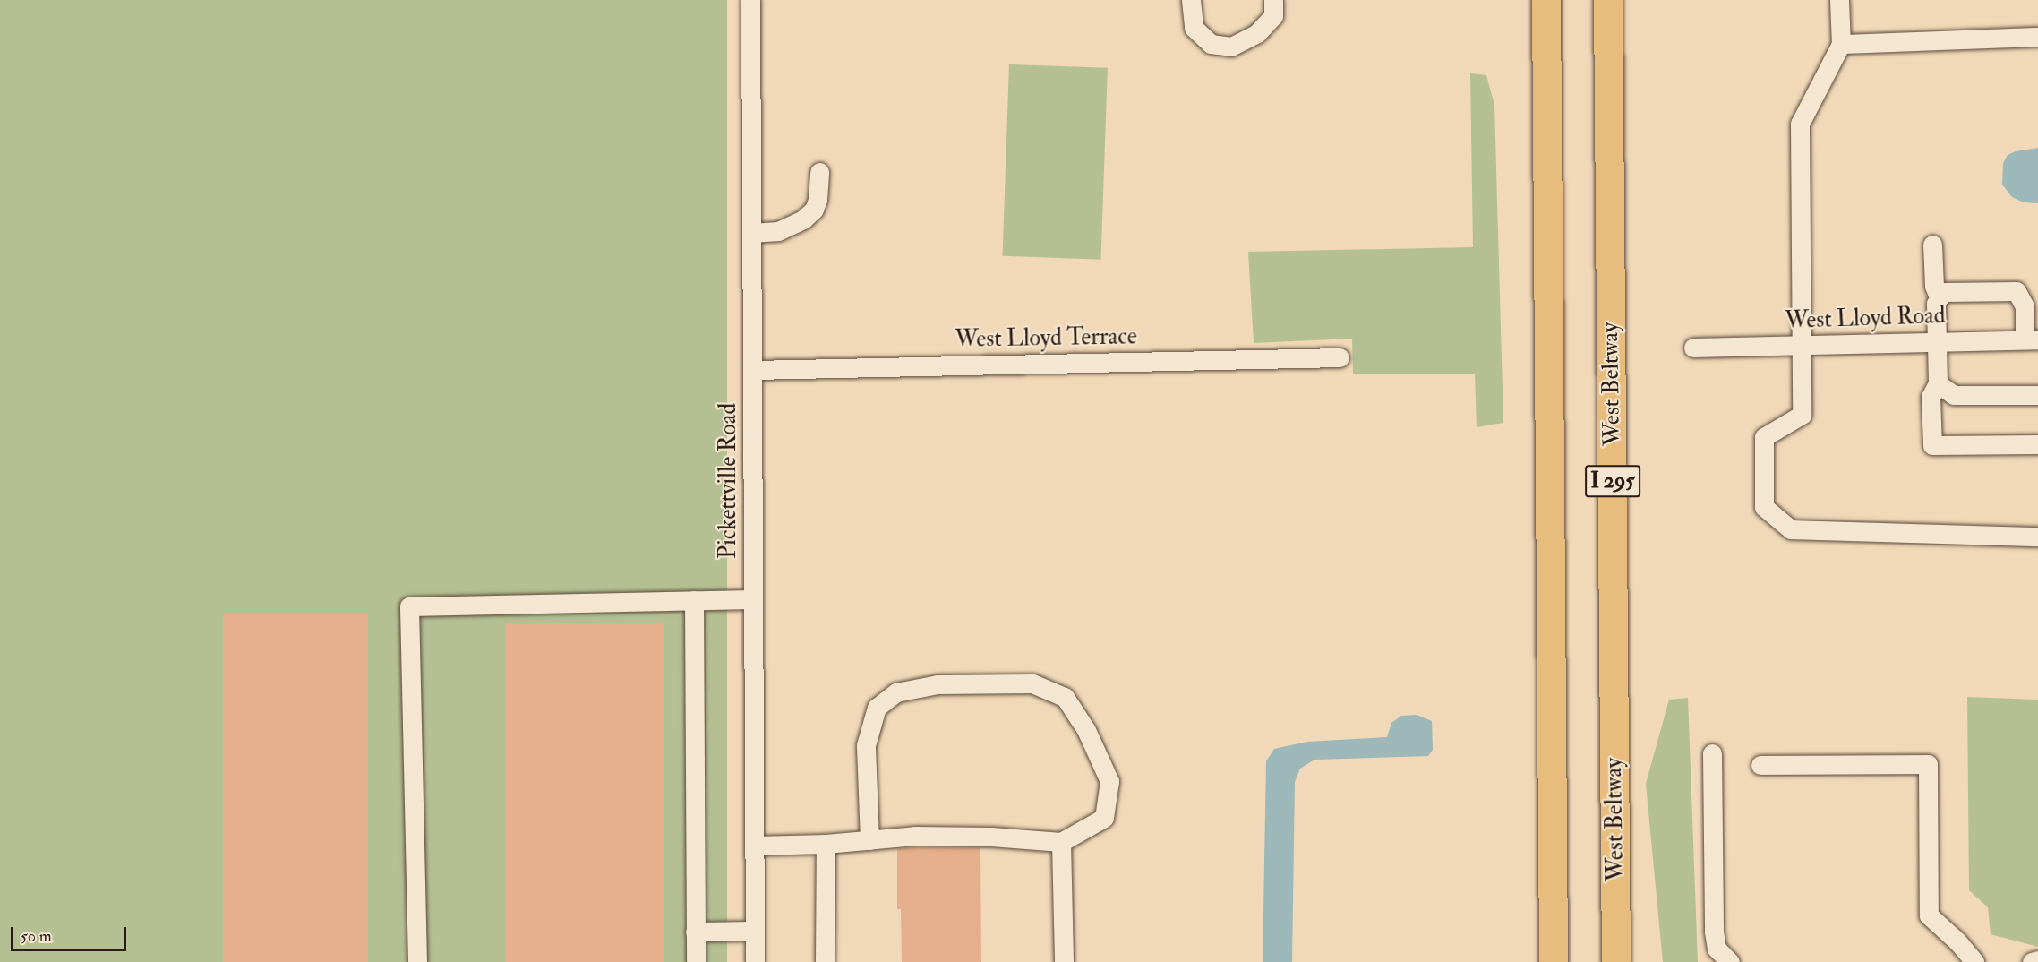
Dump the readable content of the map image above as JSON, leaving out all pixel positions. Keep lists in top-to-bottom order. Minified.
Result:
{"streets":{"highway":["West Beltway","I 295"],"street":["West Lloyd Road","West Lloyd Terrace","Pickettville Road"]},"crossings":[["West Lloyd Terrace","Pickettville Road"]],"scale_bar":"50 m"}
